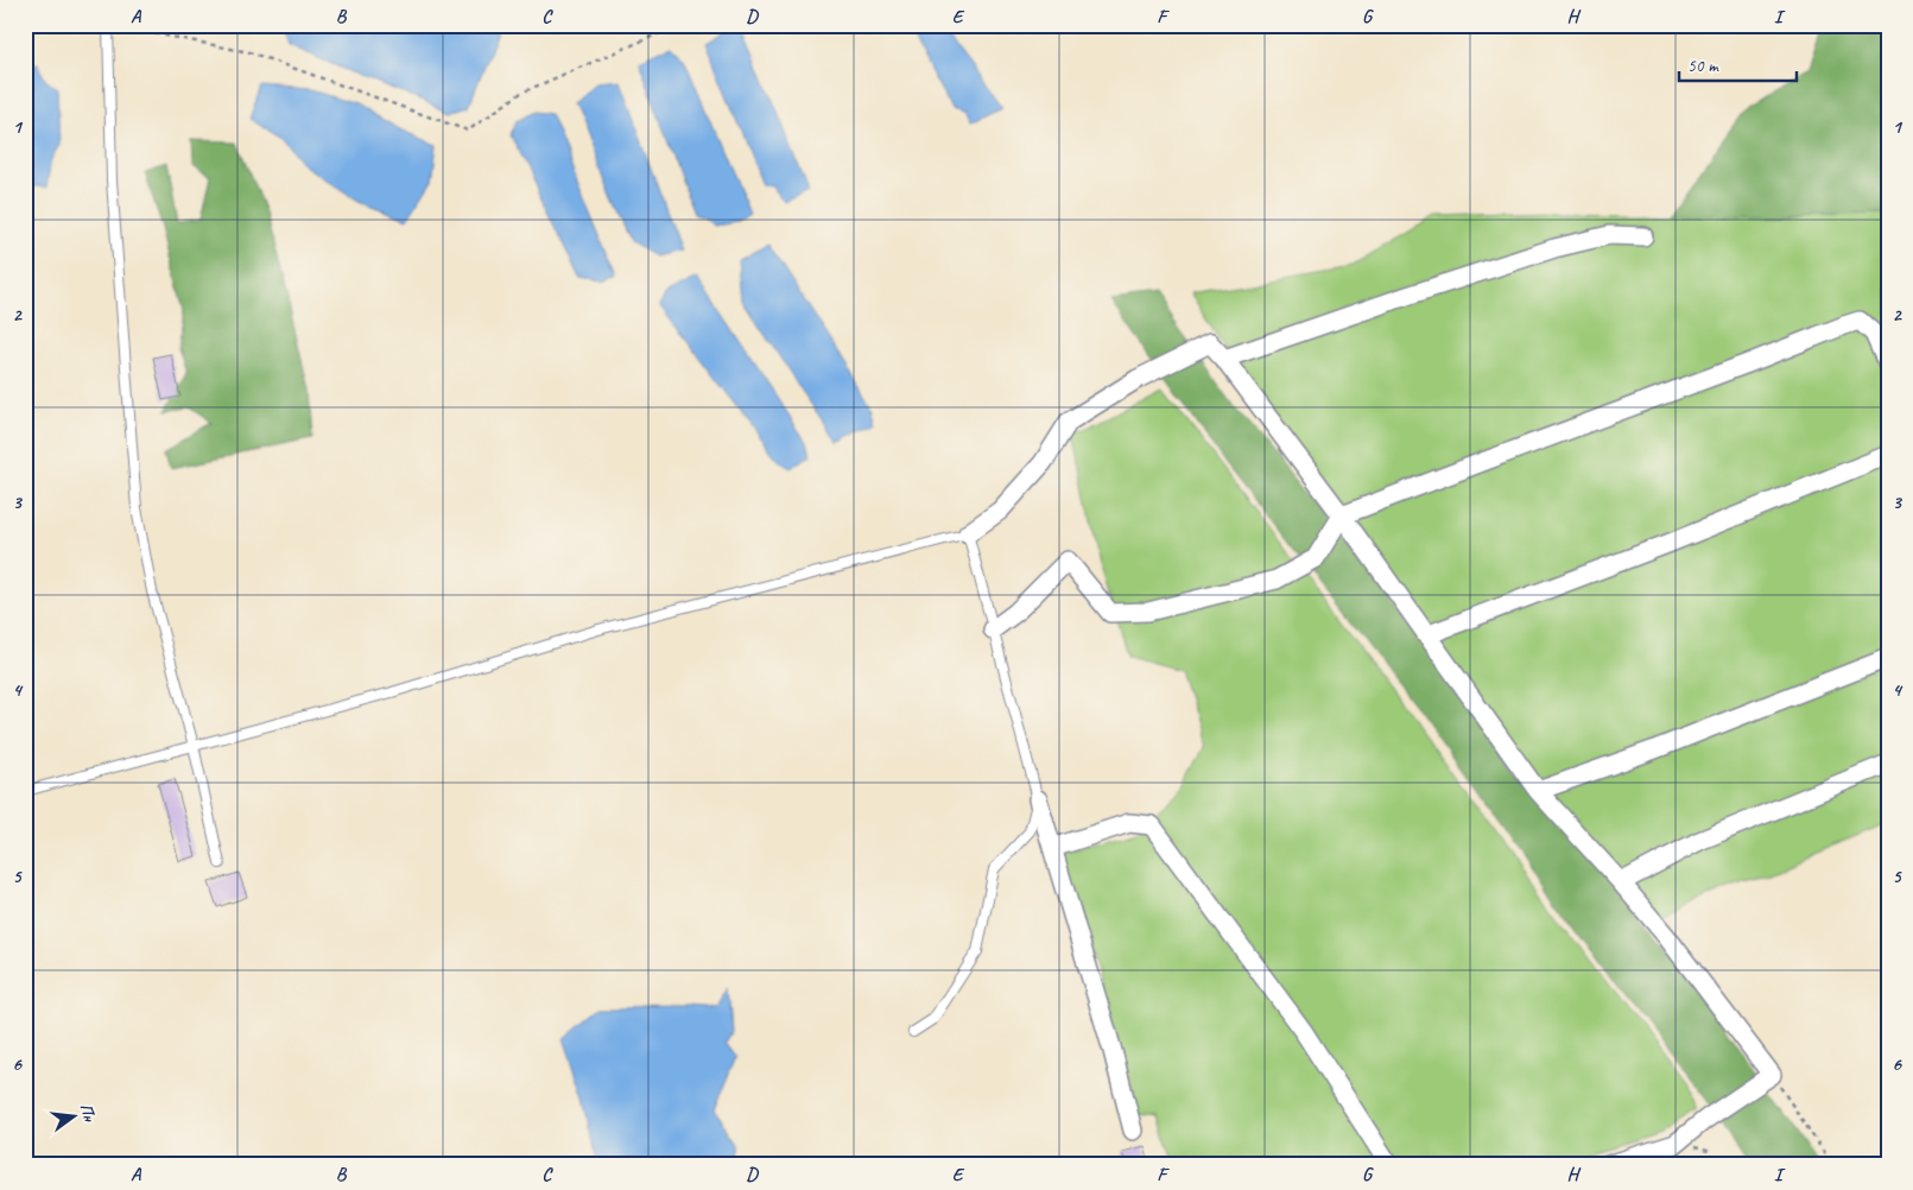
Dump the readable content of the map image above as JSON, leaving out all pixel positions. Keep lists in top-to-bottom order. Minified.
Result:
{"scale_bar":"50 m","north":"right","grid":{"columns":["A","B","C","D","E","F","G","H","I"],"rows":["1","2","3","4","5","6"]}}
